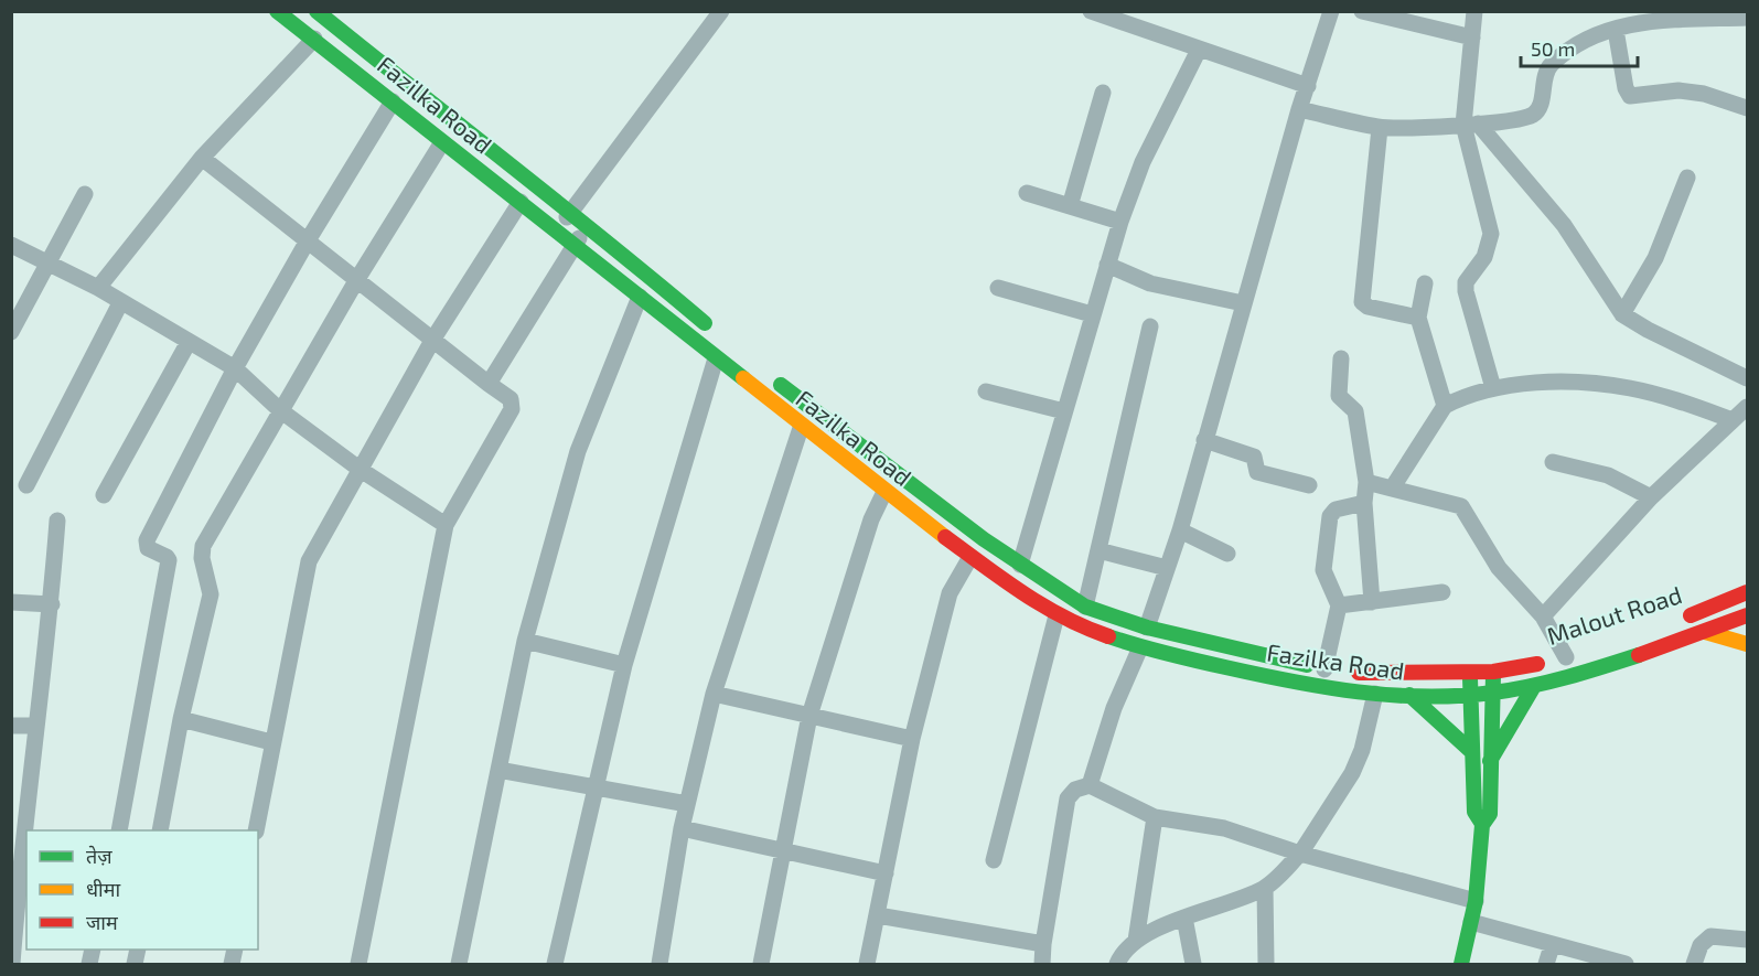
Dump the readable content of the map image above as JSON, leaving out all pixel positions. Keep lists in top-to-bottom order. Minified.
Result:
{"streets":{"main road":["Fazilka Road","Malout Road"]},"crossings":[["Fazilka Road","Malout Road"]],"legend":["तेज़","धीमा","जाम"],"scale_bar":"50 m"}
